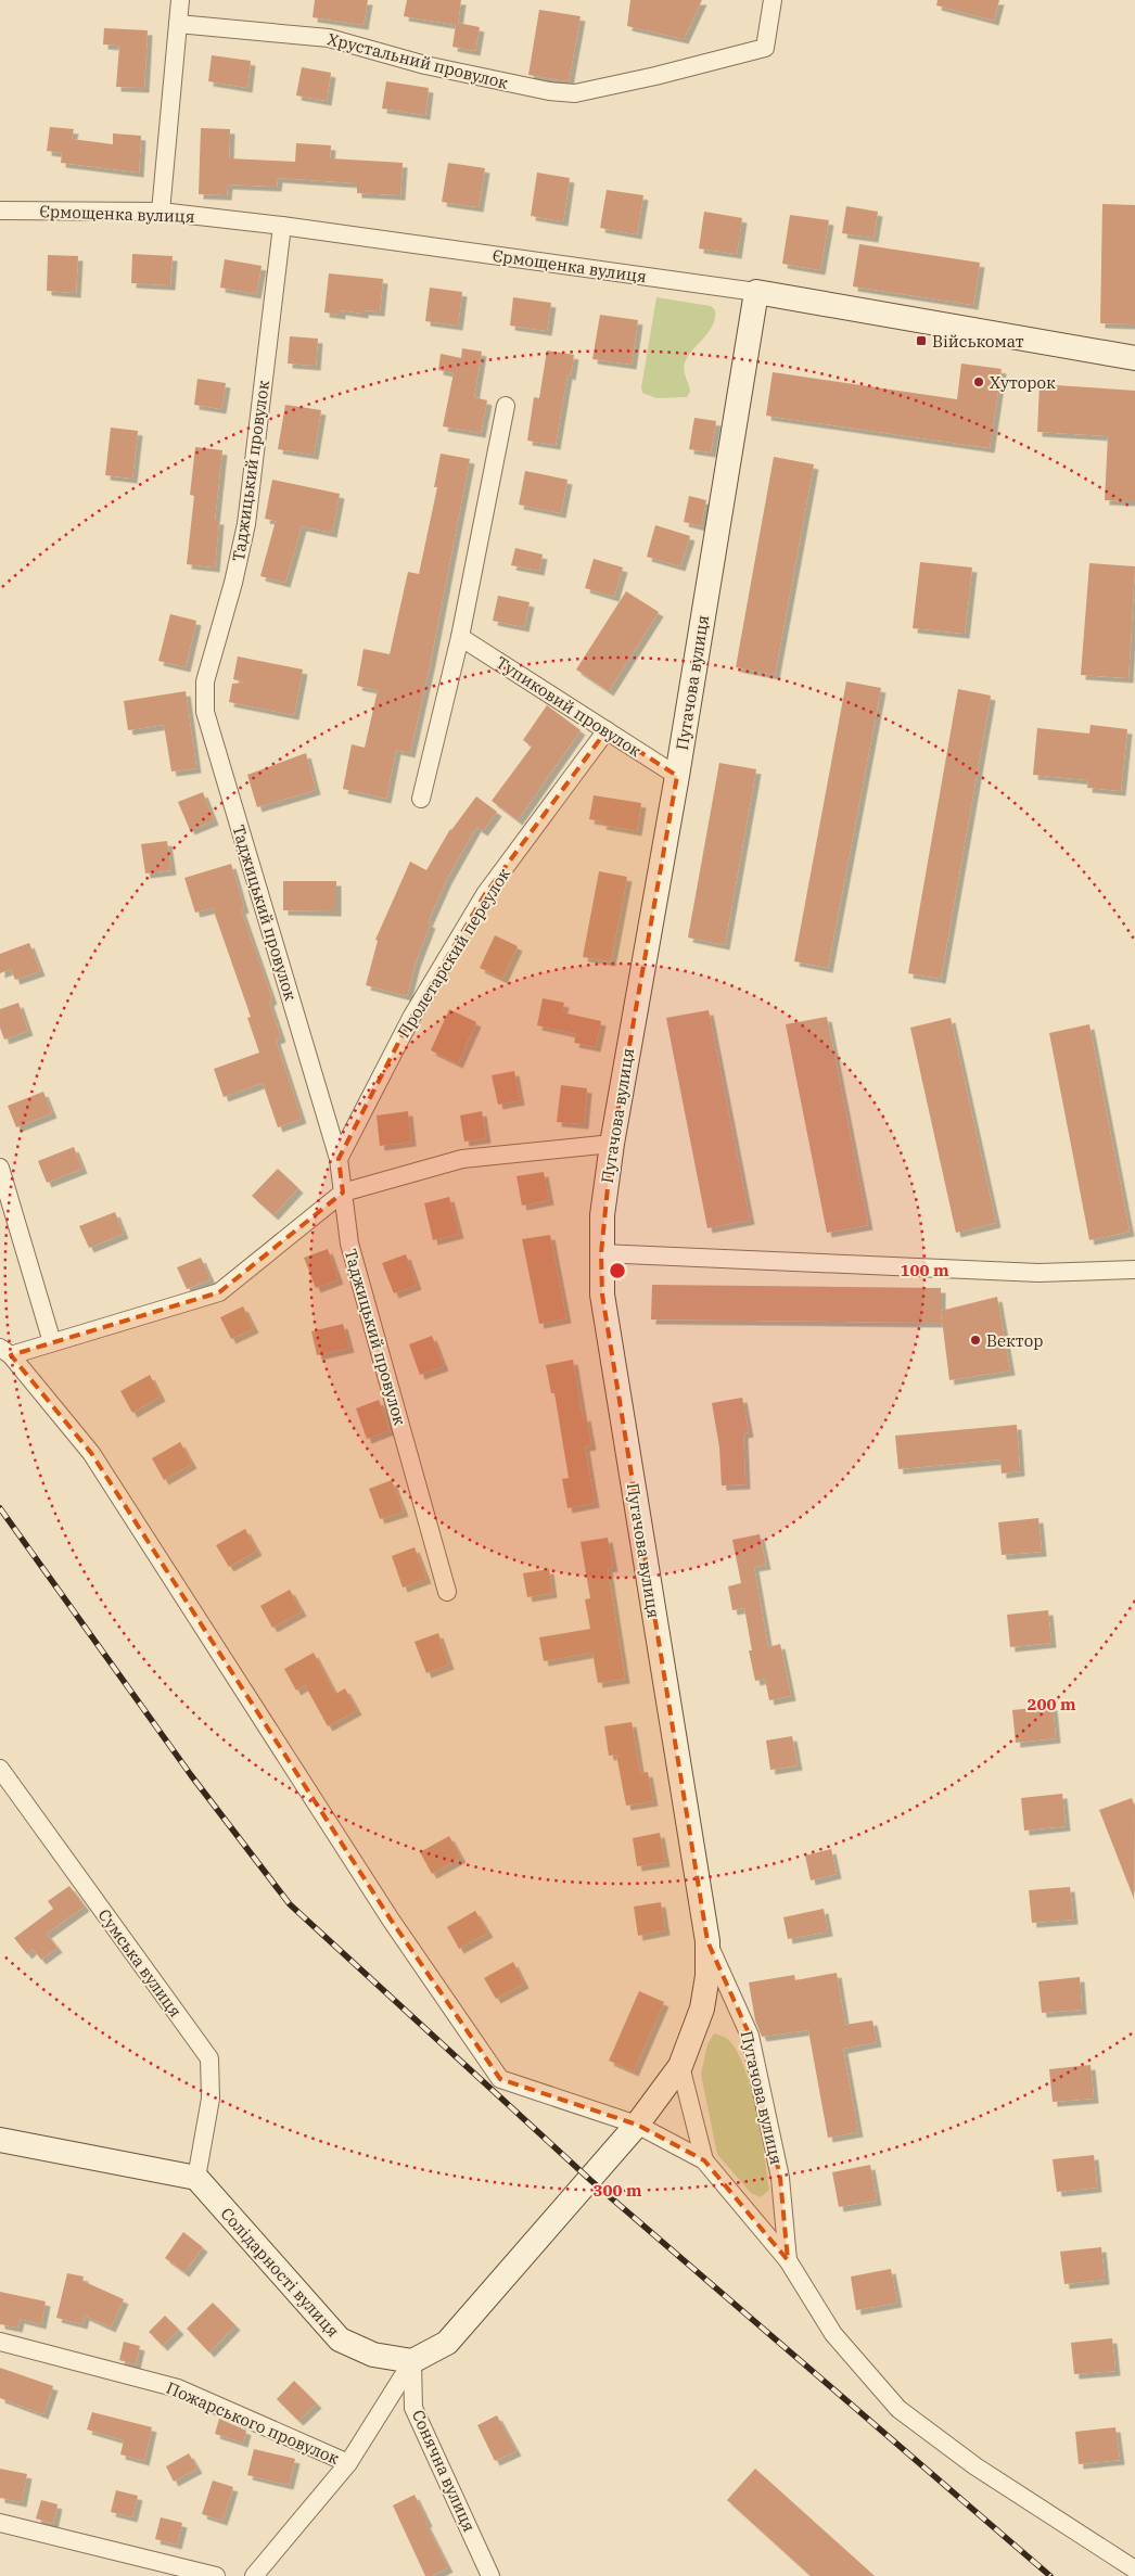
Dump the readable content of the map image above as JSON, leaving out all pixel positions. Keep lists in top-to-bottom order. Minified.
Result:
{"streets":{"street":["Хрустальний провулок","Єрмощенка вулиця","Таджицький провулок","Пугачова вулиця","Тупиковий провулок","Пролетарский переулок","Сумська вулиця","Солідарності вулиця","Пожарського провулок","Сонячна вулиця"]},"crossings":[["Єрмощенка вулиця","Таджицький провулок"],["Єрмощенка вулиця","Пугачова вулиця"],["Таджицький провулок","Пролетарский переулок"],["Пугачова вулиця","Тупиковий провулок"],["Пугачова вулиця","Солідарності вулиця"],["Пугачова вулиця","Сонячна вулиця"],["Тупиковий провулок","Пролетарский переулок"],["Сумська вулиця","Солідарності вулиця"],["Солідарності вулиця","Сонячна вулиця"]],"places":{"transit":["Військомат"],"other":["Хуторок","Вектор"]},"rings":["100 m","200 m","300 m"]}
